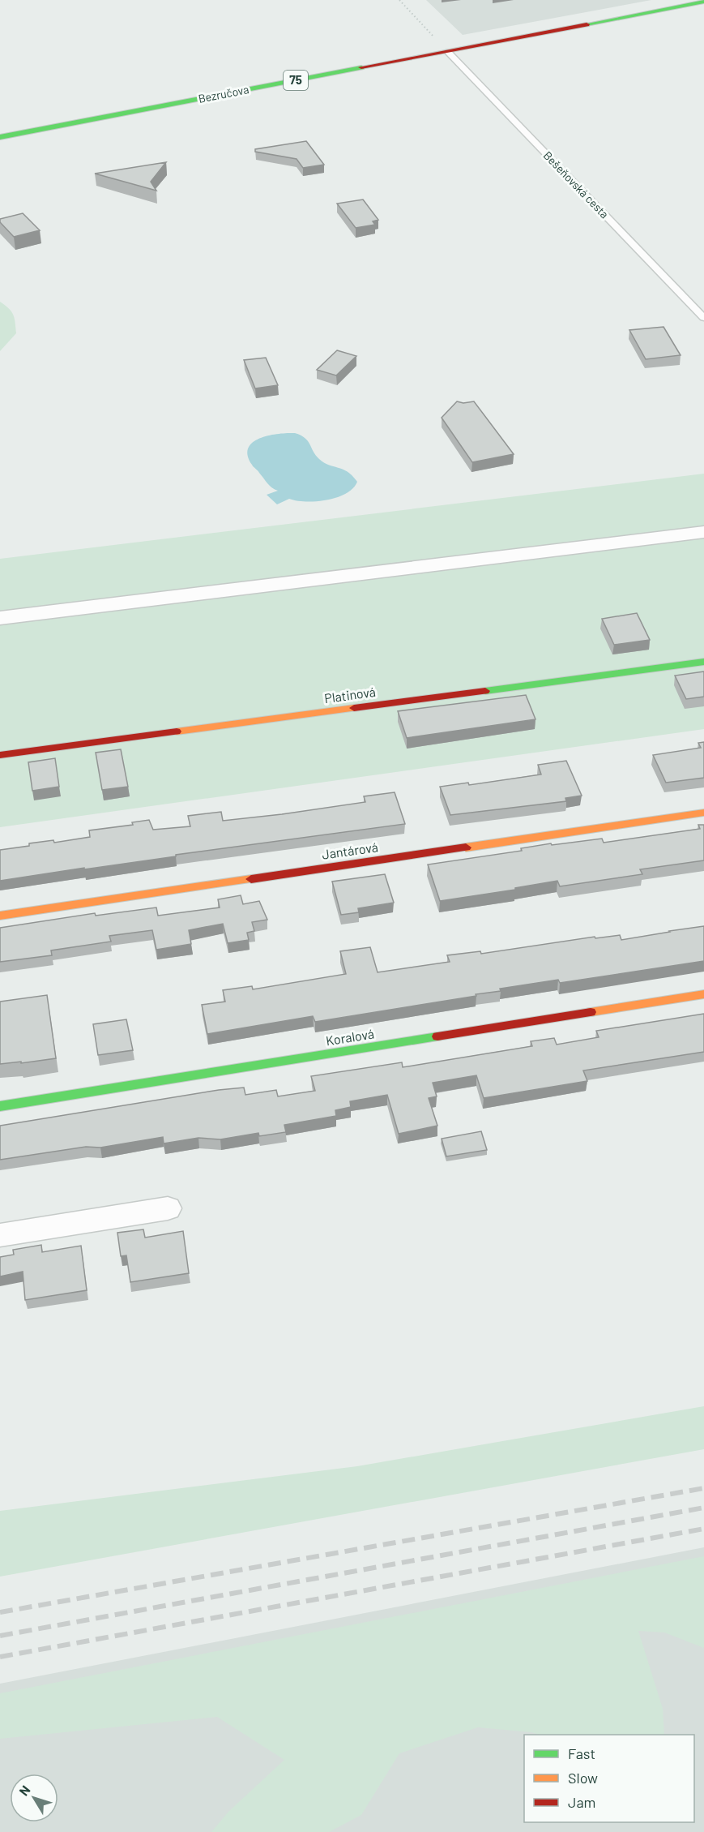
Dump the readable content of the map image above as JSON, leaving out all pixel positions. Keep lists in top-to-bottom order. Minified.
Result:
{"streets":{"street":["75","Bezručova","Platinová","Jantárová","Koralová"],"lane":["Bešeňovská cesta"]},"crossings":[["75","Bezručova"],["75","Bešeňovská cesta"],["Bezručova","Bešeňovská cesta"]],"legend":["Fast","Slow","Jam"],"north":"top left"}
